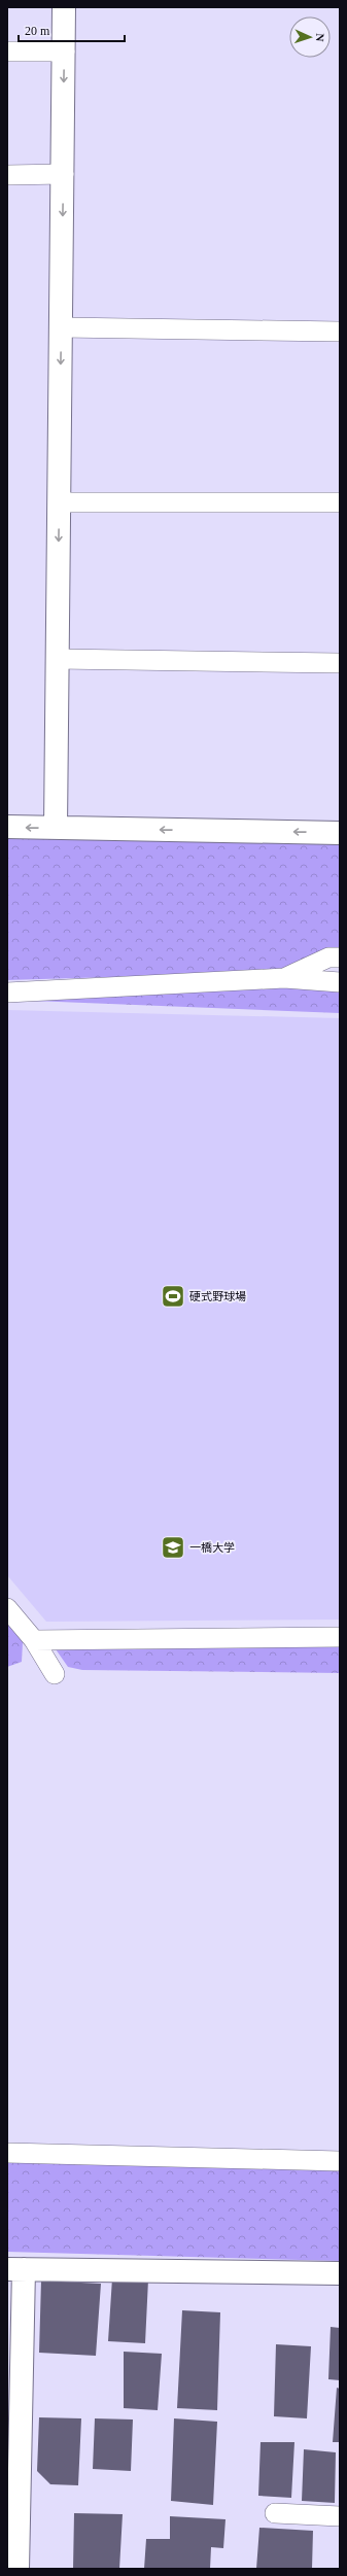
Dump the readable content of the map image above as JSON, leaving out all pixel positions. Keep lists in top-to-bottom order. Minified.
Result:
{"places":{"sports":["硬式野球場"],"school or university":["一橋大学"]},"scale_bar":"20 m","north":"right"}
